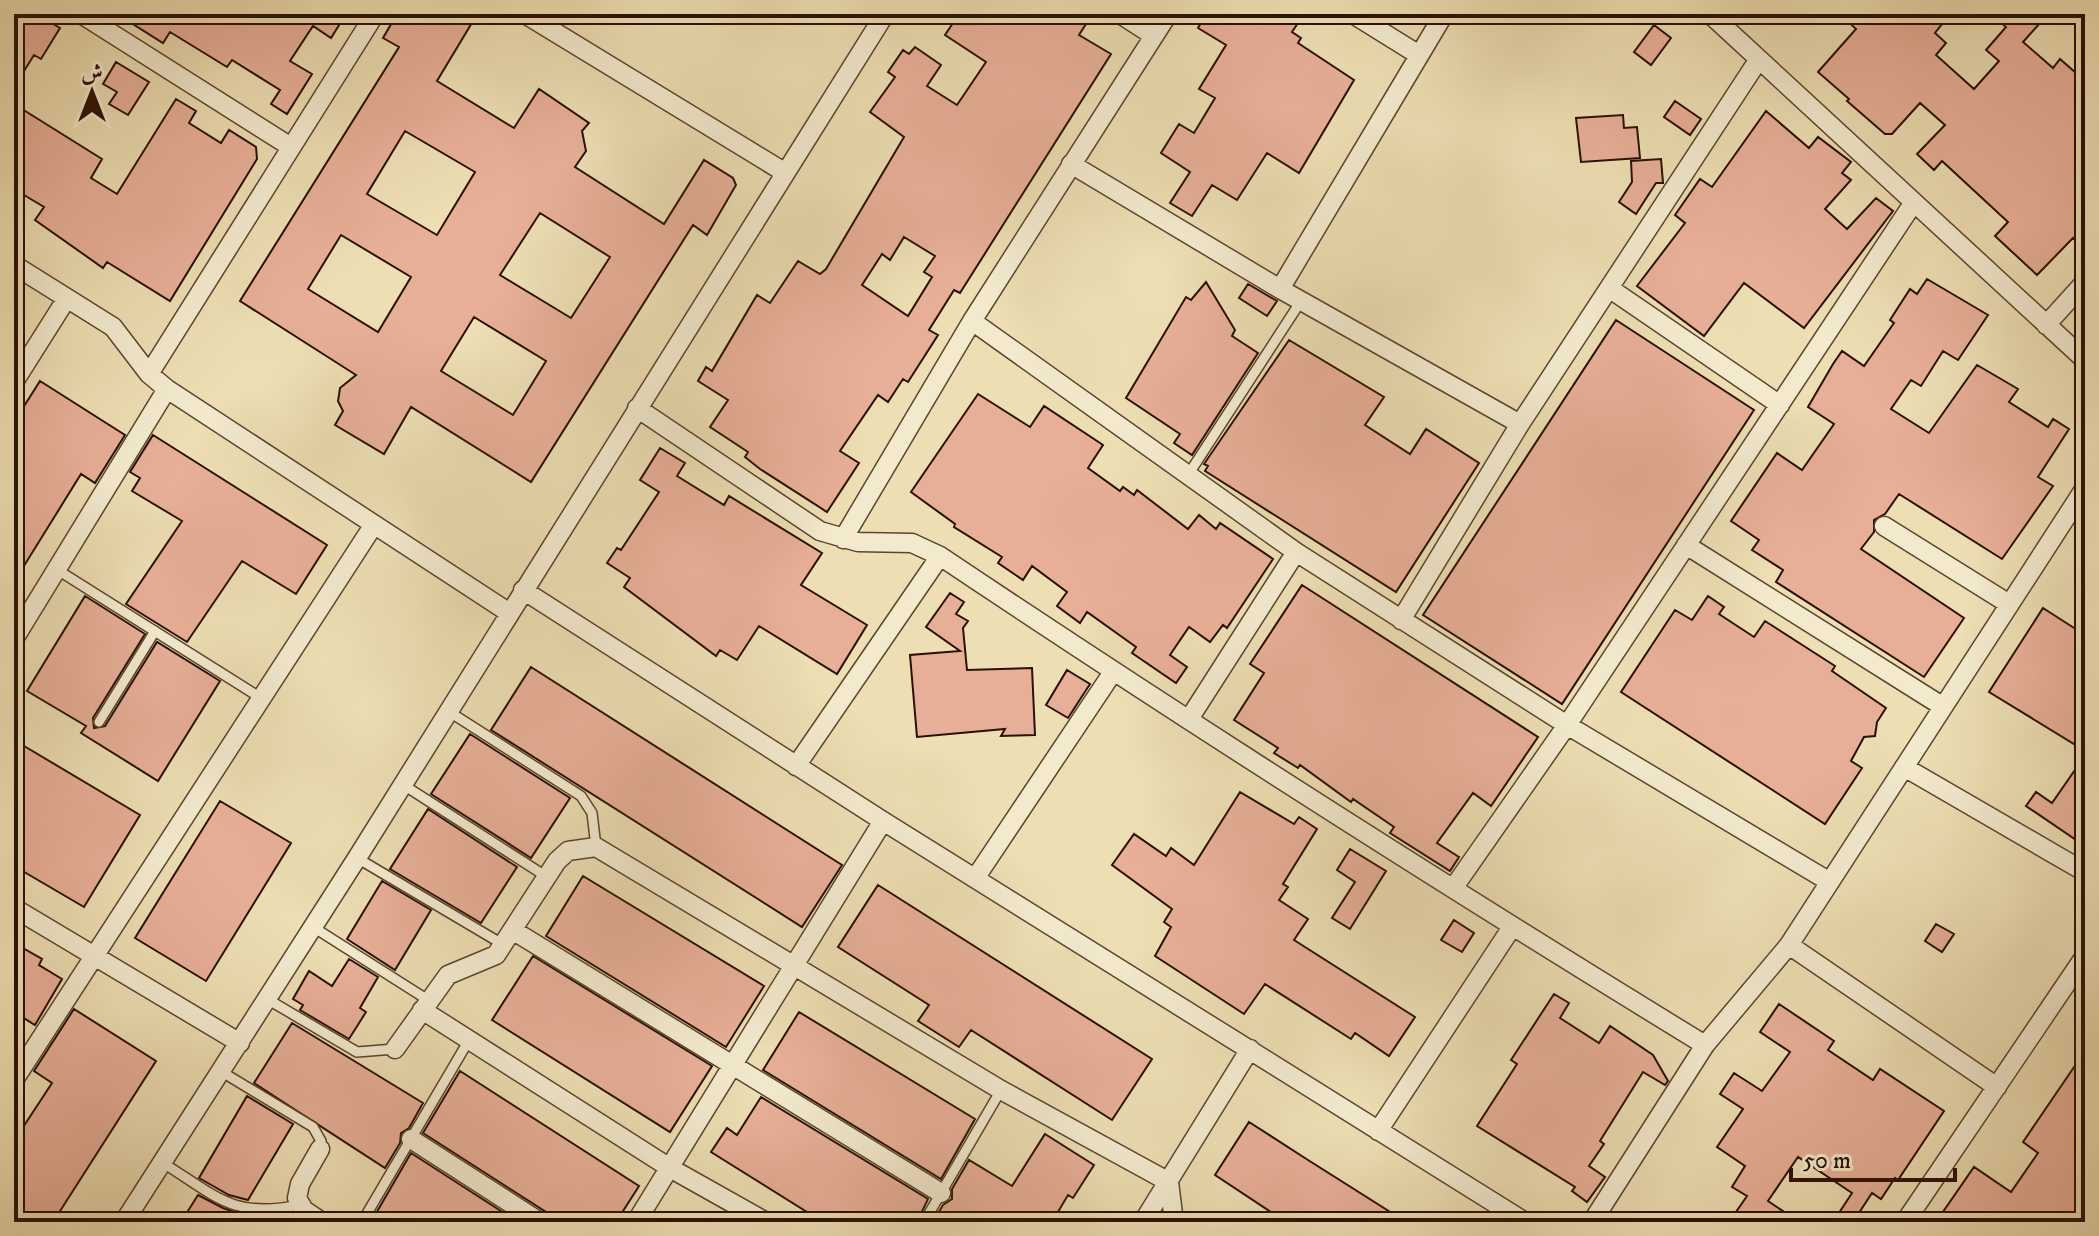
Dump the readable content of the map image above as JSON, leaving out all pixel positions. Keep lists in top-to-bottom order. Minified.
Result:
{"scale_bar":"50 m","north":"top"}
